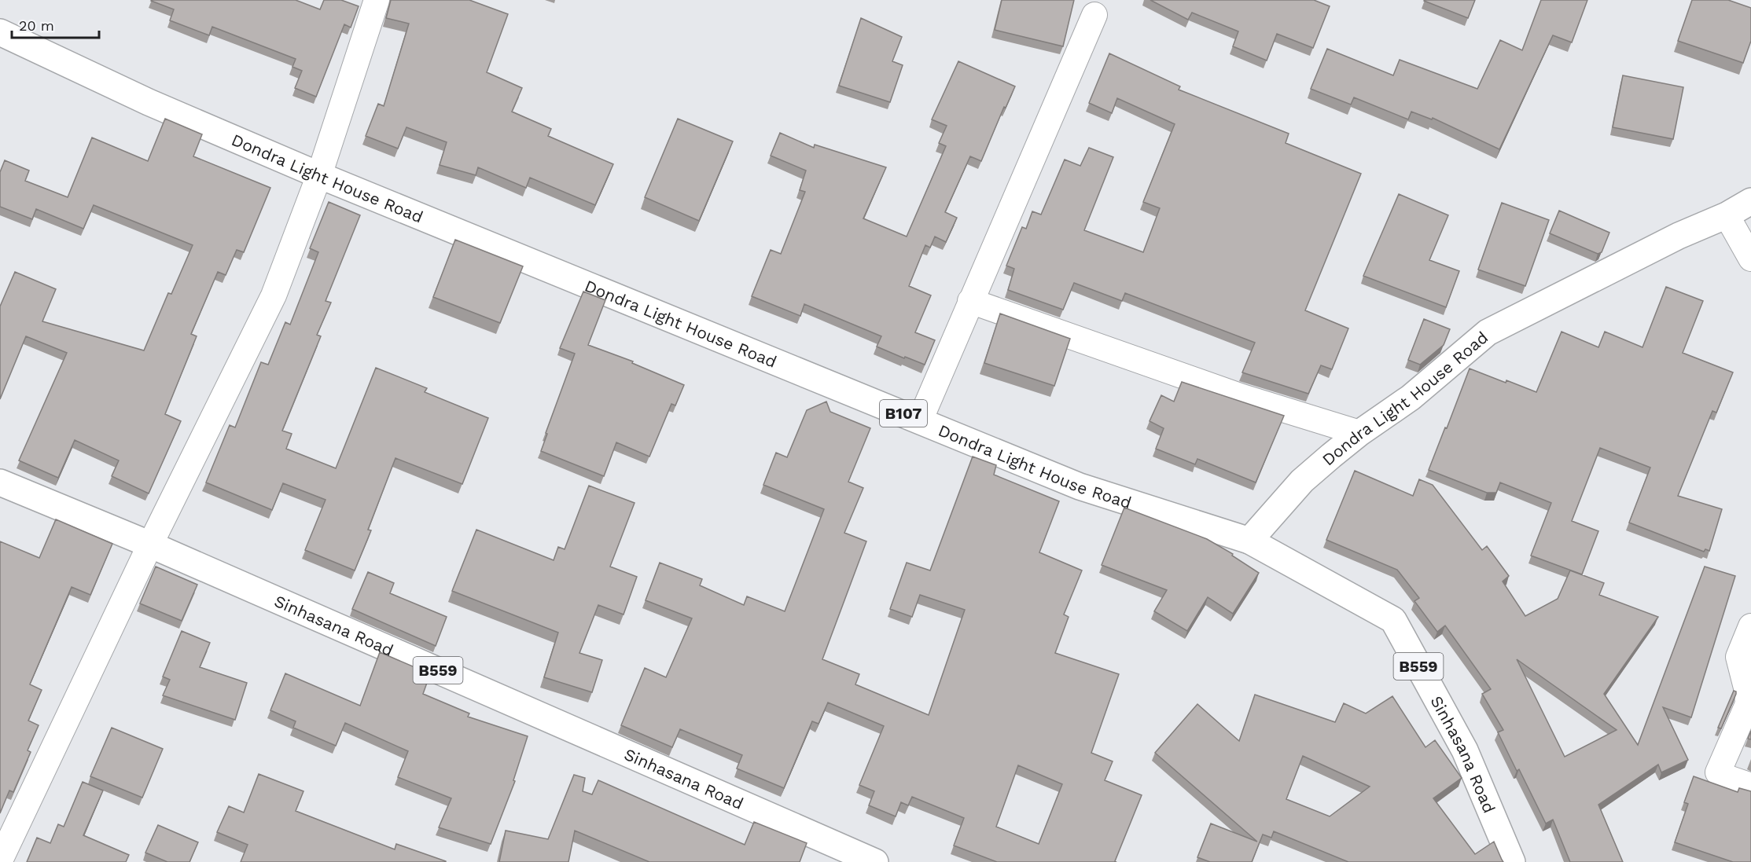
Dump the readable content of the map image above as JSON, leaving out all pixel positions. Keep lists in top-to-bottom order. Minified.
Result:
{"streets":{"main road":["Dondra Light House Road","B107","Sinhasana Road","B559"]},"crossings":[["Dondra Light House Road","Sinhasana Road"]],"scale_bar":"20 m"}
